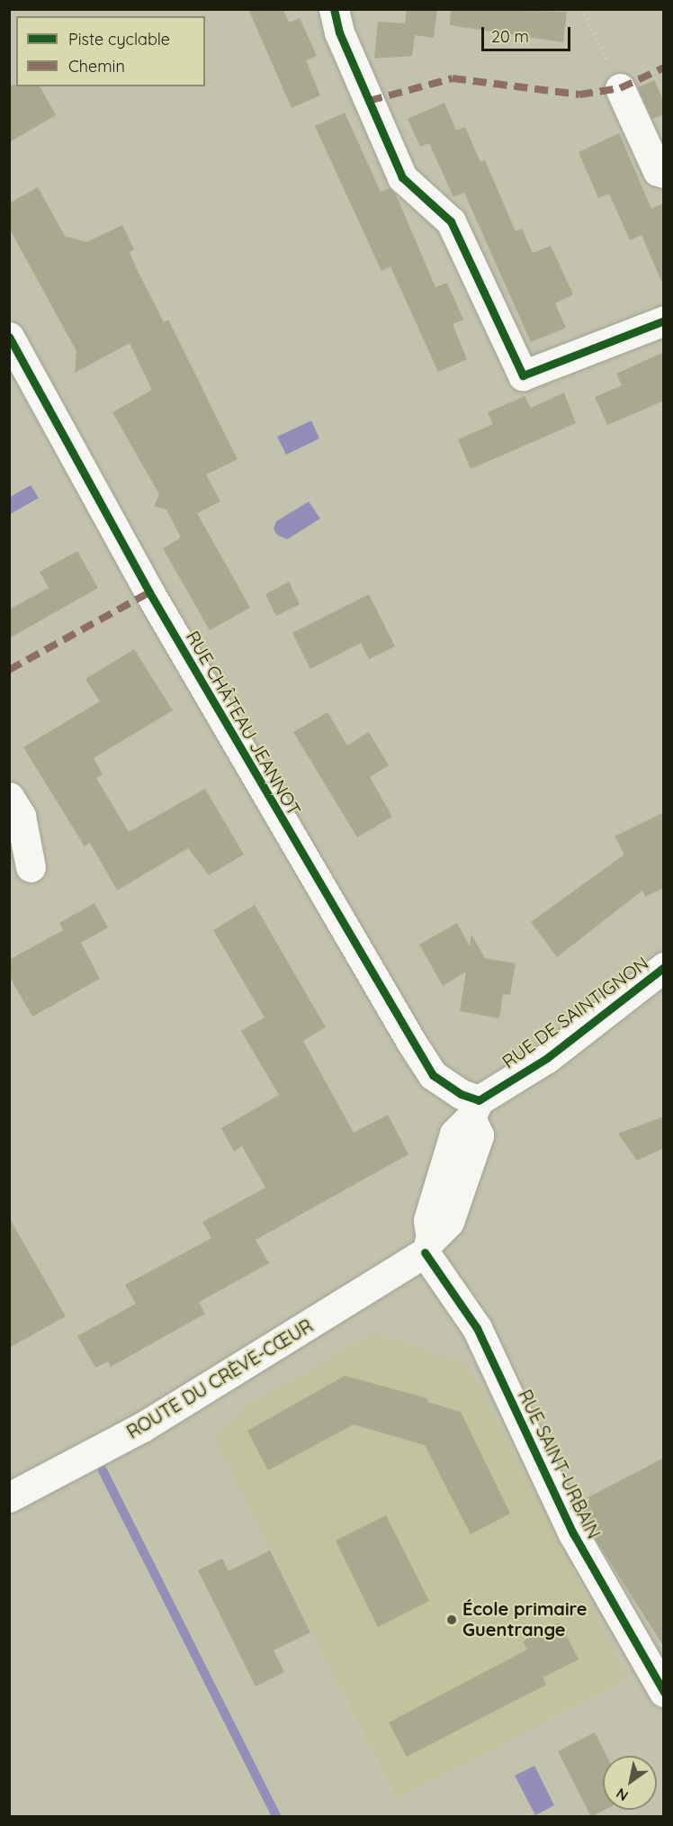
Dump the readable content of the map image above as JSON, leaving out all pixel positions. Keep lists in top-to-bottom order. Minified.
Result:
{"streets":{"street":["RUE CHÂTEAU JEANNOT","RUE DE SAINTIGNON","ROUTE DU CRÈVE-CŒUR","RUE SAINT-URBAIN"]},"crossings":[["RUE CHÂTEAU JEANNOT","RUE DE SAINTIGNON"],["RUE DE SAINTIGNON","ROUTE DU CRÈVE-CŒUR"],["RUE DE SAINTIGNON","RUE SAINT-URBAIN"],["ROUTE DU CRÈVE-CŒUR","RUE SAINT-URBAIN"]],"places":["École primaire Guentrange"],"legend":["Piste cyclable","Chemin"],"scale_bar":"20 m","north":"bottom left"}
